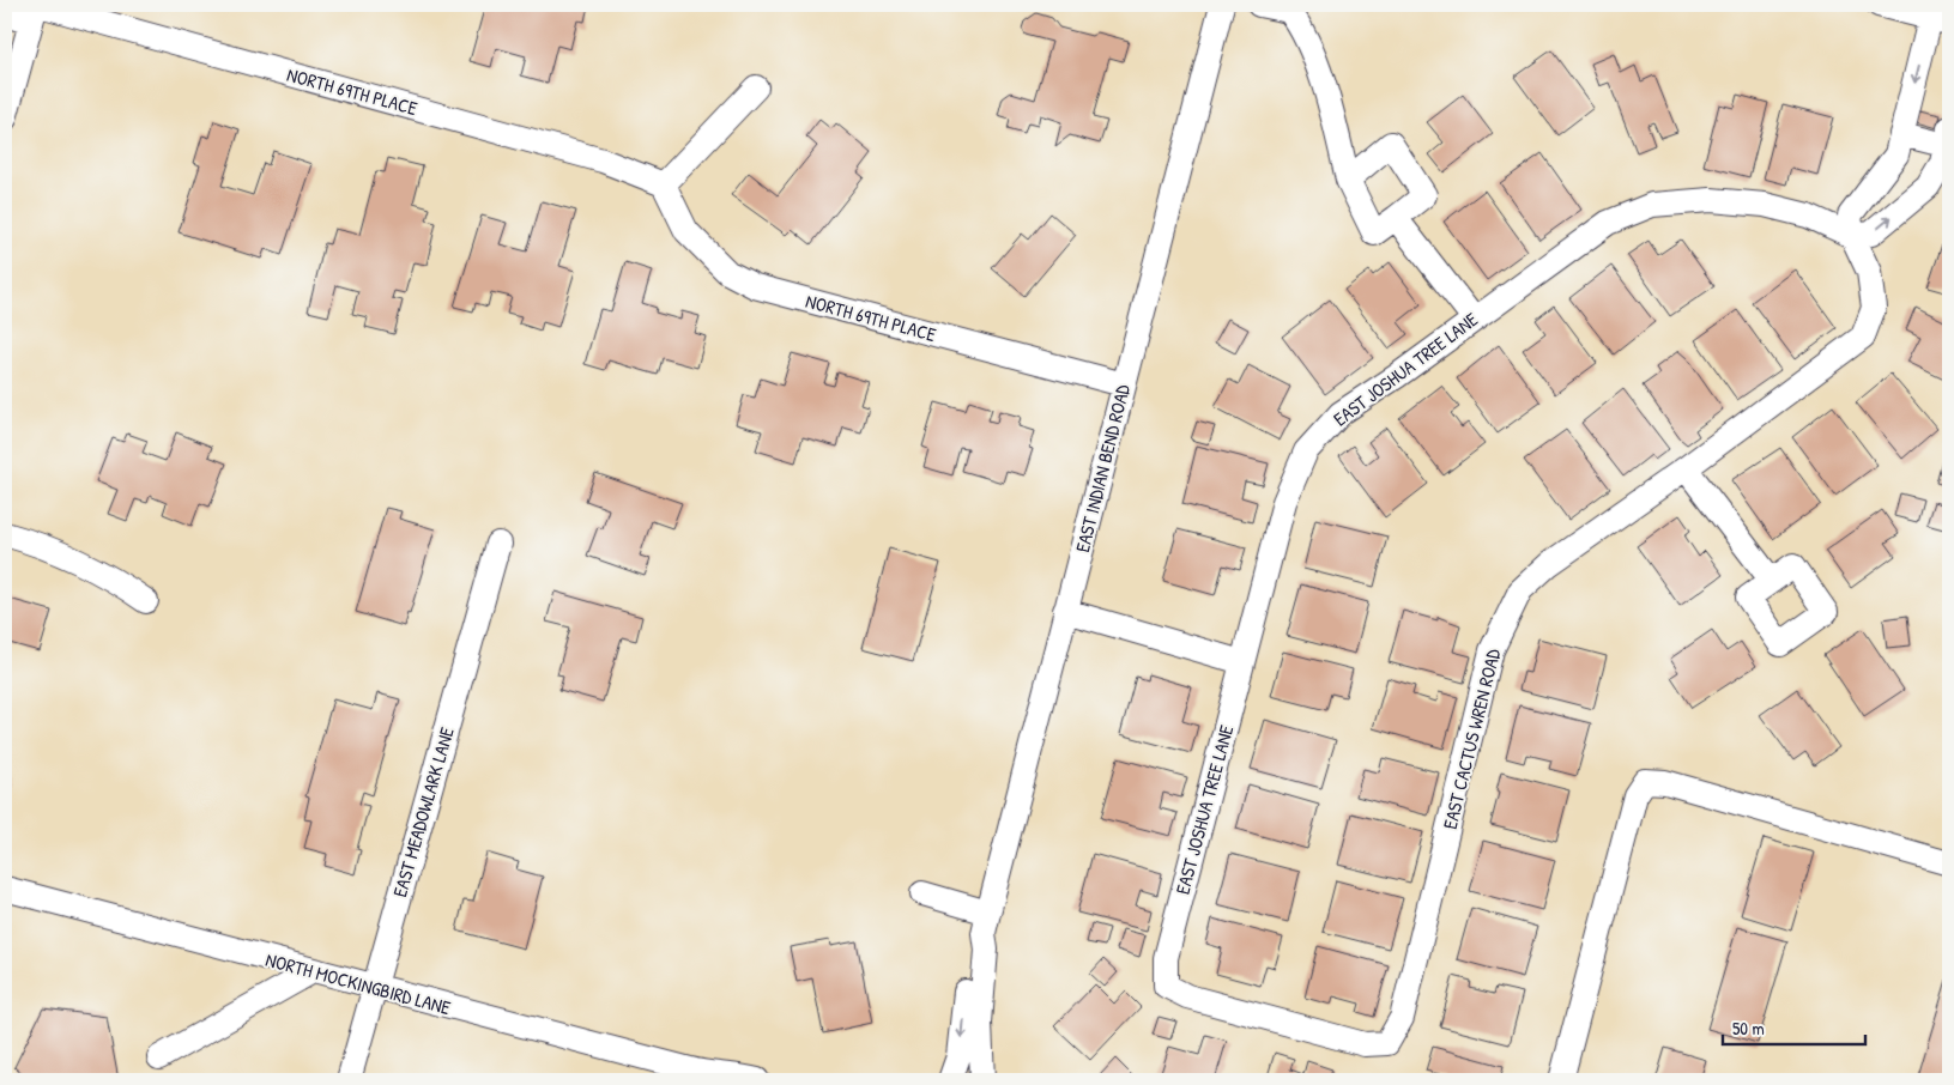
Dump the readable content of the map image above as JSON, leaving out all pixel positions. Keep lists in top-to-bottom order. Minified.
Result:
{"streets":{"street":["NORTH 69TH PLACE","EAST JOSHUA TREE LANE","EAST INDIAN BEND ROAD","EAST CACTUS WREN ROAD","EAST MEADOWLARK LANE","NORTH MOCKINGBIRD LANE"]},"crossings":[["NORTH 69TH PLACE","EAST INDIAN BEND ROAD"],["EAST JOSHUA TREE LANE","EAST CACTUS WREN ROAD"],["EAST MEADOWLARK LANE","NORTH MOCKINGBIRD LANE"]],"scale_bar":"50 m"}
